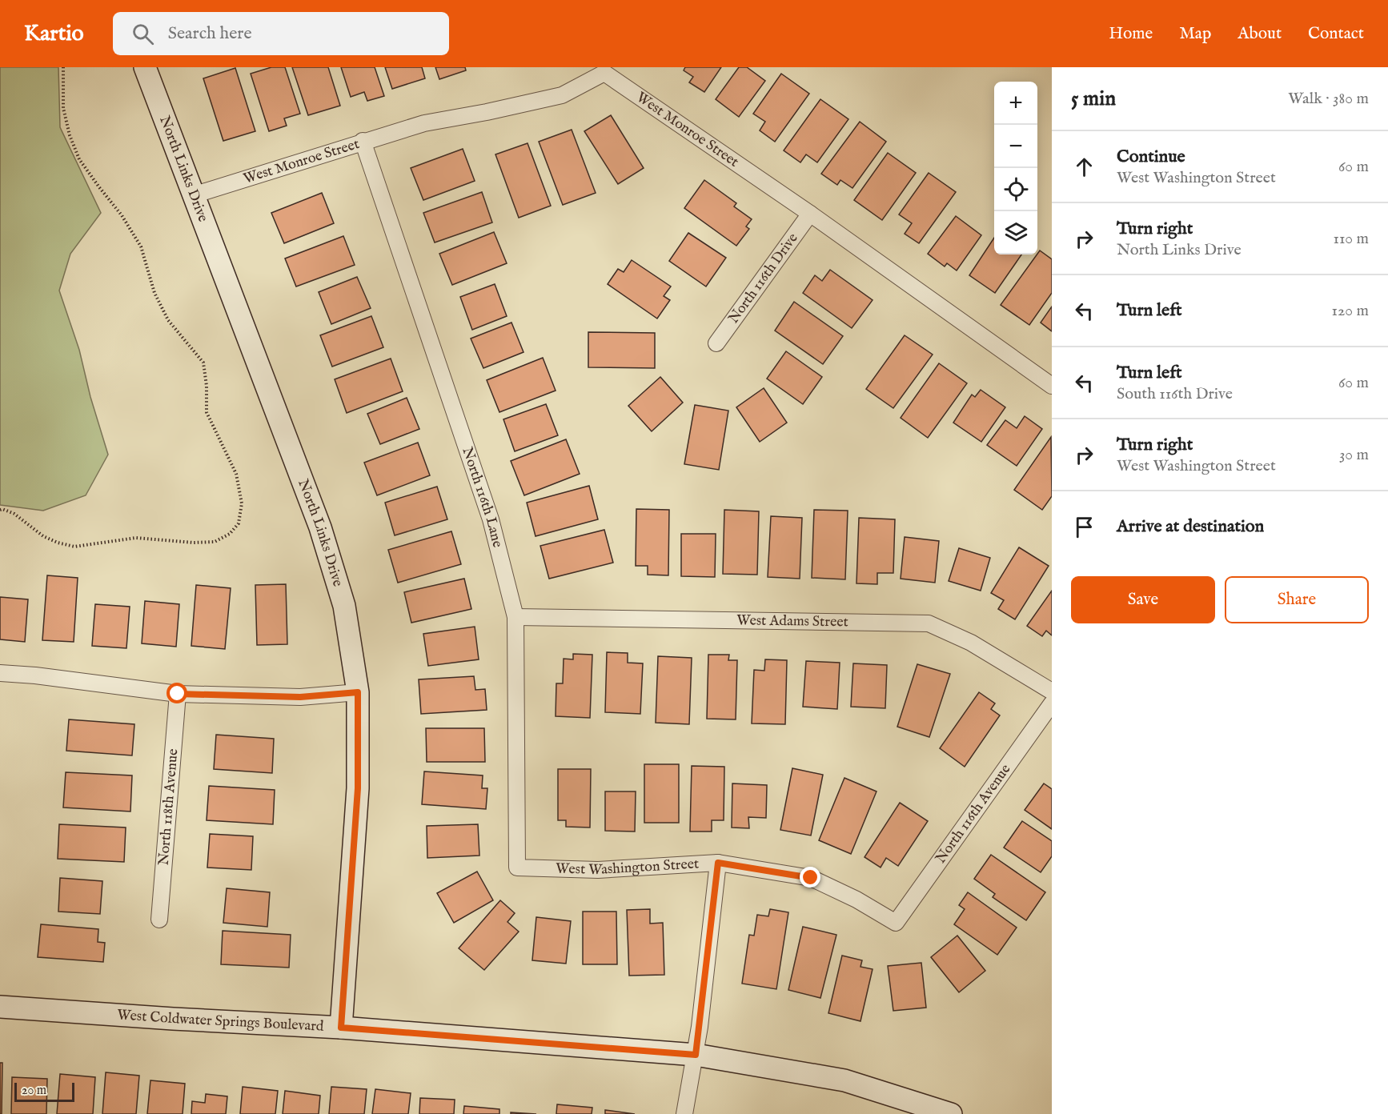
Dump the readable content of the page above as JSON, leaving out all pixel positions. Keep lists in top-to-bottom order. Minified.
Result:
{"streets":{"street":["West Monroe Street","North Links Drive","North 116th Drive","North 116th Lane","West Adams Street","North 118th Avenue","North 116th Avenue","West Washington Street","West Coldwater Springs Boulevard"]},"crossings":[["West Monroe Street","North Links Drive"],["West Monroe Street","North 116th Drive"],["West Monroe Street","North 116th Lane"],["North Links Drive","West Coldwater Springs Boulevard"],["North 116th Lane","West Adams Street"],["North 116th Lane","West Washington Street"],["North 116th Avenue","West Washington Street"]],"scale_bar":"20 m","page":{"header":"Kartio","search":"Search here","nav":["Home","Map","About","Contact"],"heading":["5 min","Walk · 380 m"],"map_buttons":["+","−"],"list":[["Continue","West Washington Street","60 m"],["Turn right","North Links Drive","110 m"],["Turn left","120 m"],["Turn left","South 116th Drive","60 m"],["Turn right","West Washington Street","30 m"],"Arrive at destination"],"buttons":["Save","Share"],"scale":"20 m"}}
